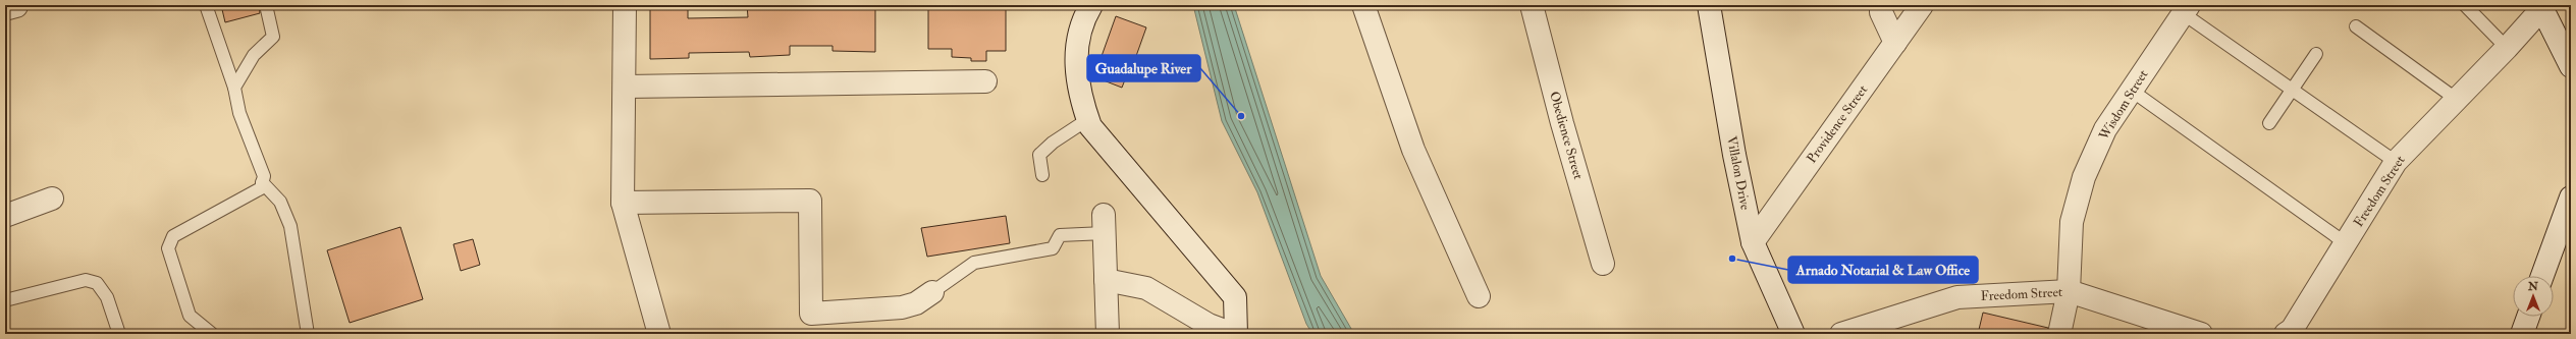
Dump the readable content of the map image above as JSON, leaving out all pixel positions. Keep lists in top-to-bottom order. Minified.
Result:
{"streets":{"street":["Wisdom Street","Providence Street","Obedience Street","Villalon Drive","Freedom Street"]},"crossings":[["Wisdom Street","Freedom Street"],["Providence Street","Villalon Drive"]],"places":["Guadalupe River","Arnado Notarial & Law Office"],"north":"top"}
